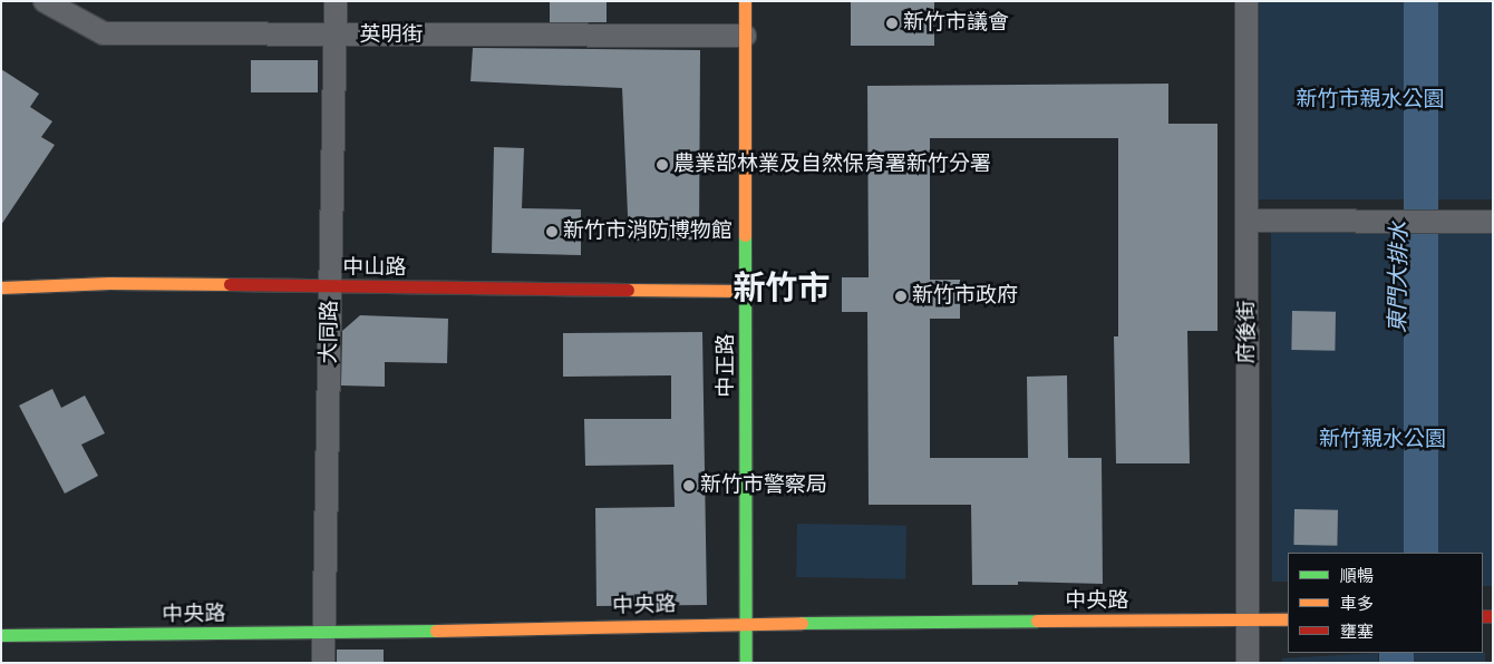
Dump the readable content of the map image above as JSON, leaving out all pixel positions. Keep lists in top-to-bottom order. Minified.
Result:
{"streets":{"street":["英明街","中山路","大同路","府後街","中正路","中央路"]},"crossings":[["英明街","大同路"],["英明街","中正路"],["中山路","大同路"],["中山路","中正路"],["大同路","中央路"],["府後街","中央路"],["中正路","中央路"]],"districts":["新竹市"],"water":["東門大排水"],"parks":["新竹市親水公園","新竹親水公園"],"places":["新竹市議會","農業部林業及自然保育署新竹分署","新竹市消防博物館","新竹市政府","新竹市警察局"],"legend":["順暢","車多","壅塞"]}
